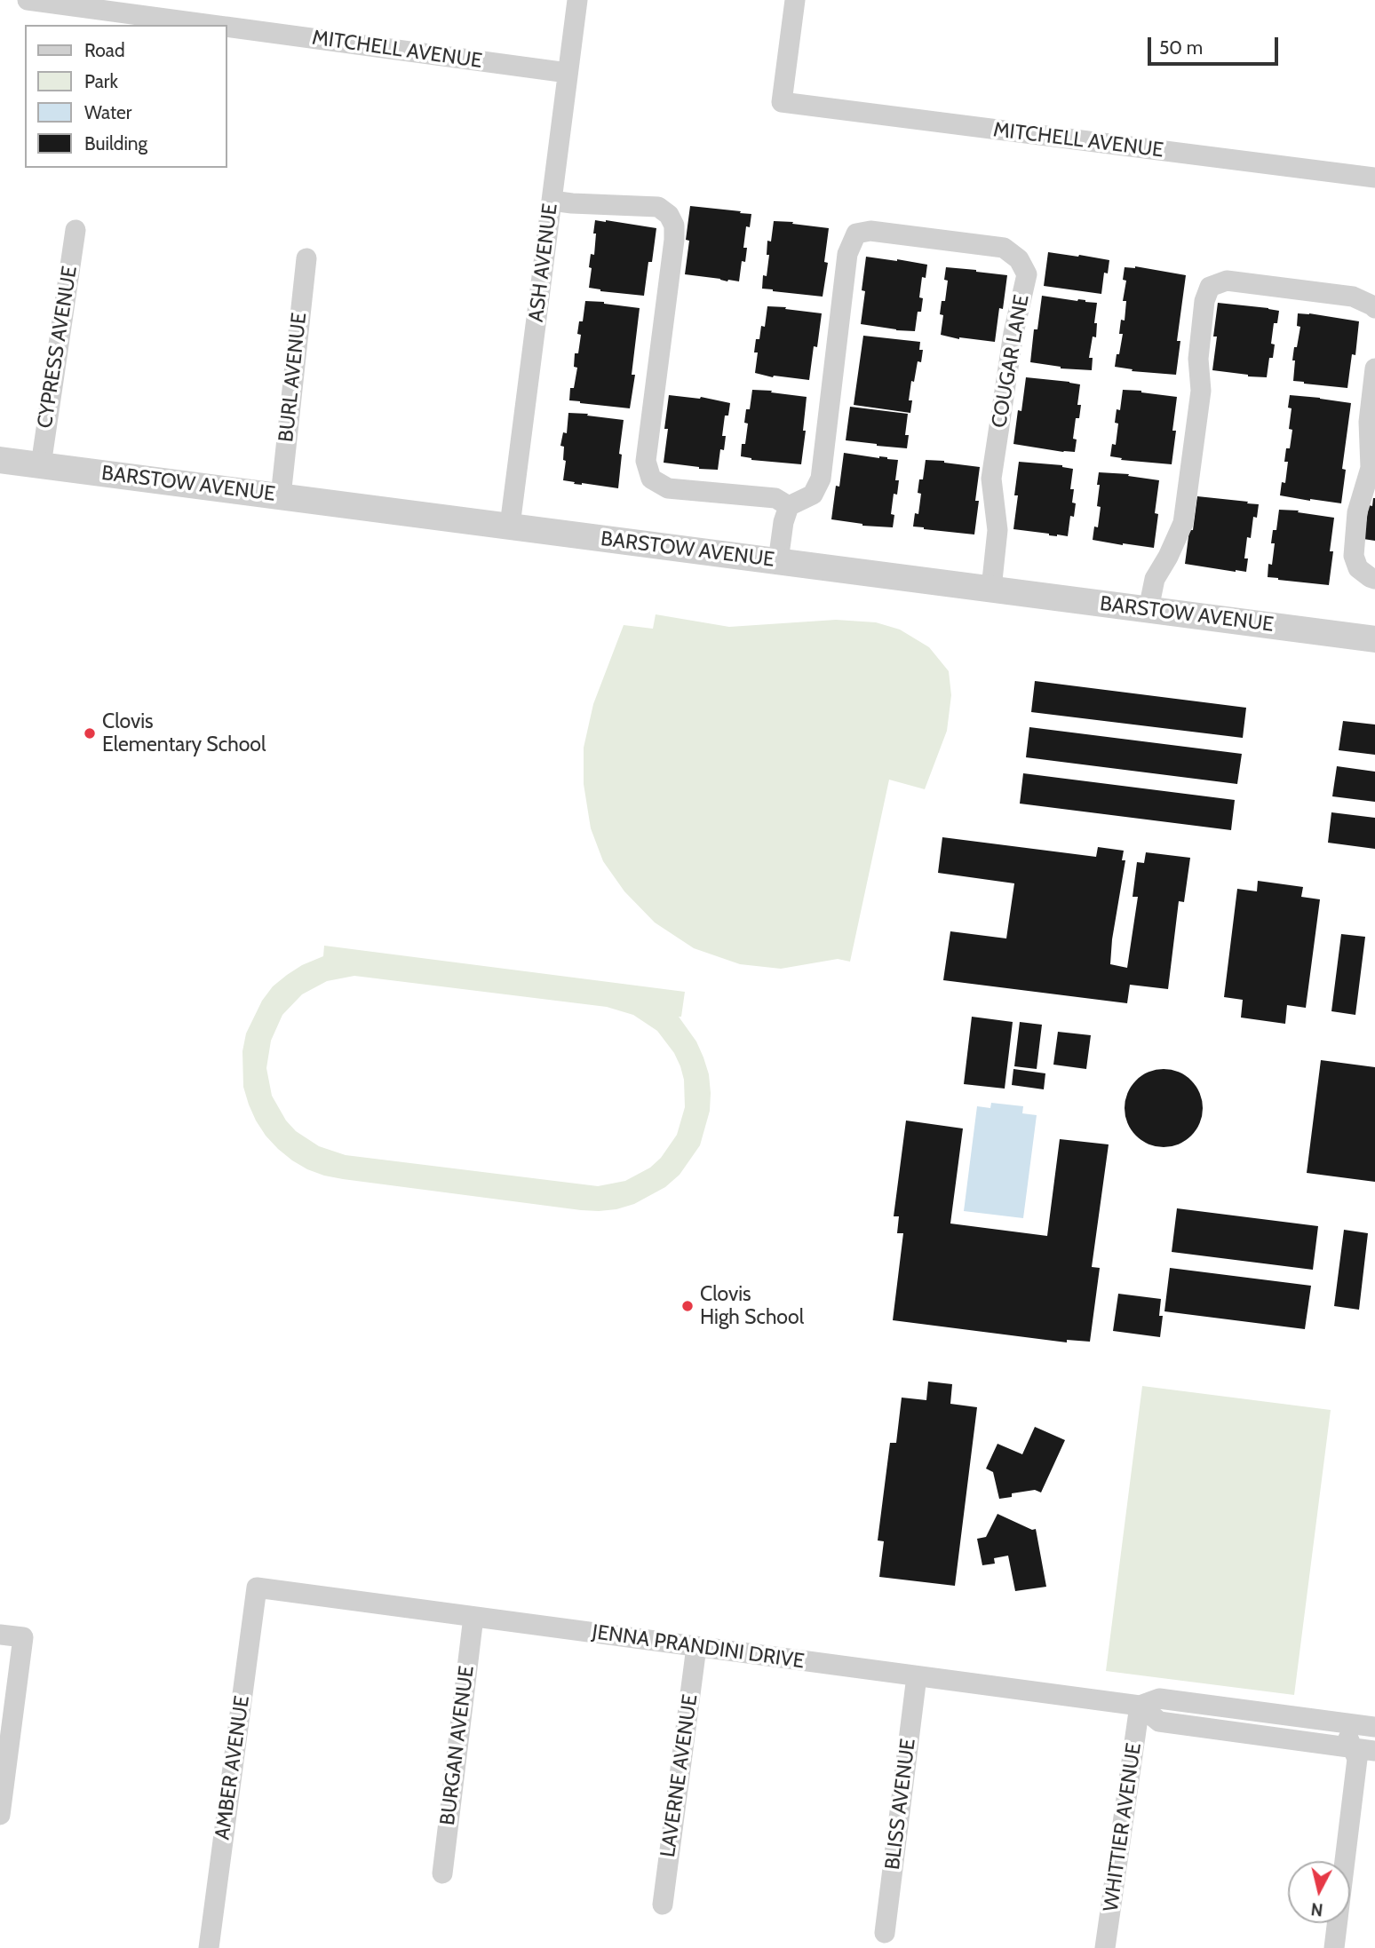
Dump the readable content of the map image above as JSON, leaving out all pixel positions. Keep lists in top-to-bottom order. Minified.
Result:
{"streets":{"street":["MITCHELL AVENUE","ASH AVENUE","CYPRESS AVENUE","COUGAR LANE","BURL AVENUE","BARSTOW AVENUE","JENNA PRANDINI DRIVE","BURGAN AVENUE","AMBER AVENUE","LAVERNE AVENUE","BLISS AVENUE","WHITTIER AVENUE"]},"crossings":[["MITCHELL AVENUE","ASH AVENUE"],["ASH AVENUE","BARSTOW AVENUE"],["CYPRESS AVENUE","BARSTOW AVENUE"],["COUGAR LANE","BARSTOW AVENUE"],["BURL AVENUE","BARSTOW AVENUE"],["JENNA PRANDINI DRIVE","BURGAN AVENUE"],["JENNA PRANDINI DRIVE","AMBER AVENUE"],["JENNA PRANDINI DRIVE","LAVERNE AVENUE"],["JENNA PRANDINI DRIVE","BLISS AVENUE"],["JENNA PRANDINI DRIVE","WHITTIER AVENUE"]],"places":["Clovis Elementary School","Clovis High School"],"legend":["Road","Park","Water","Building"],"scale_bar":"50 m","north":"bottom"}
